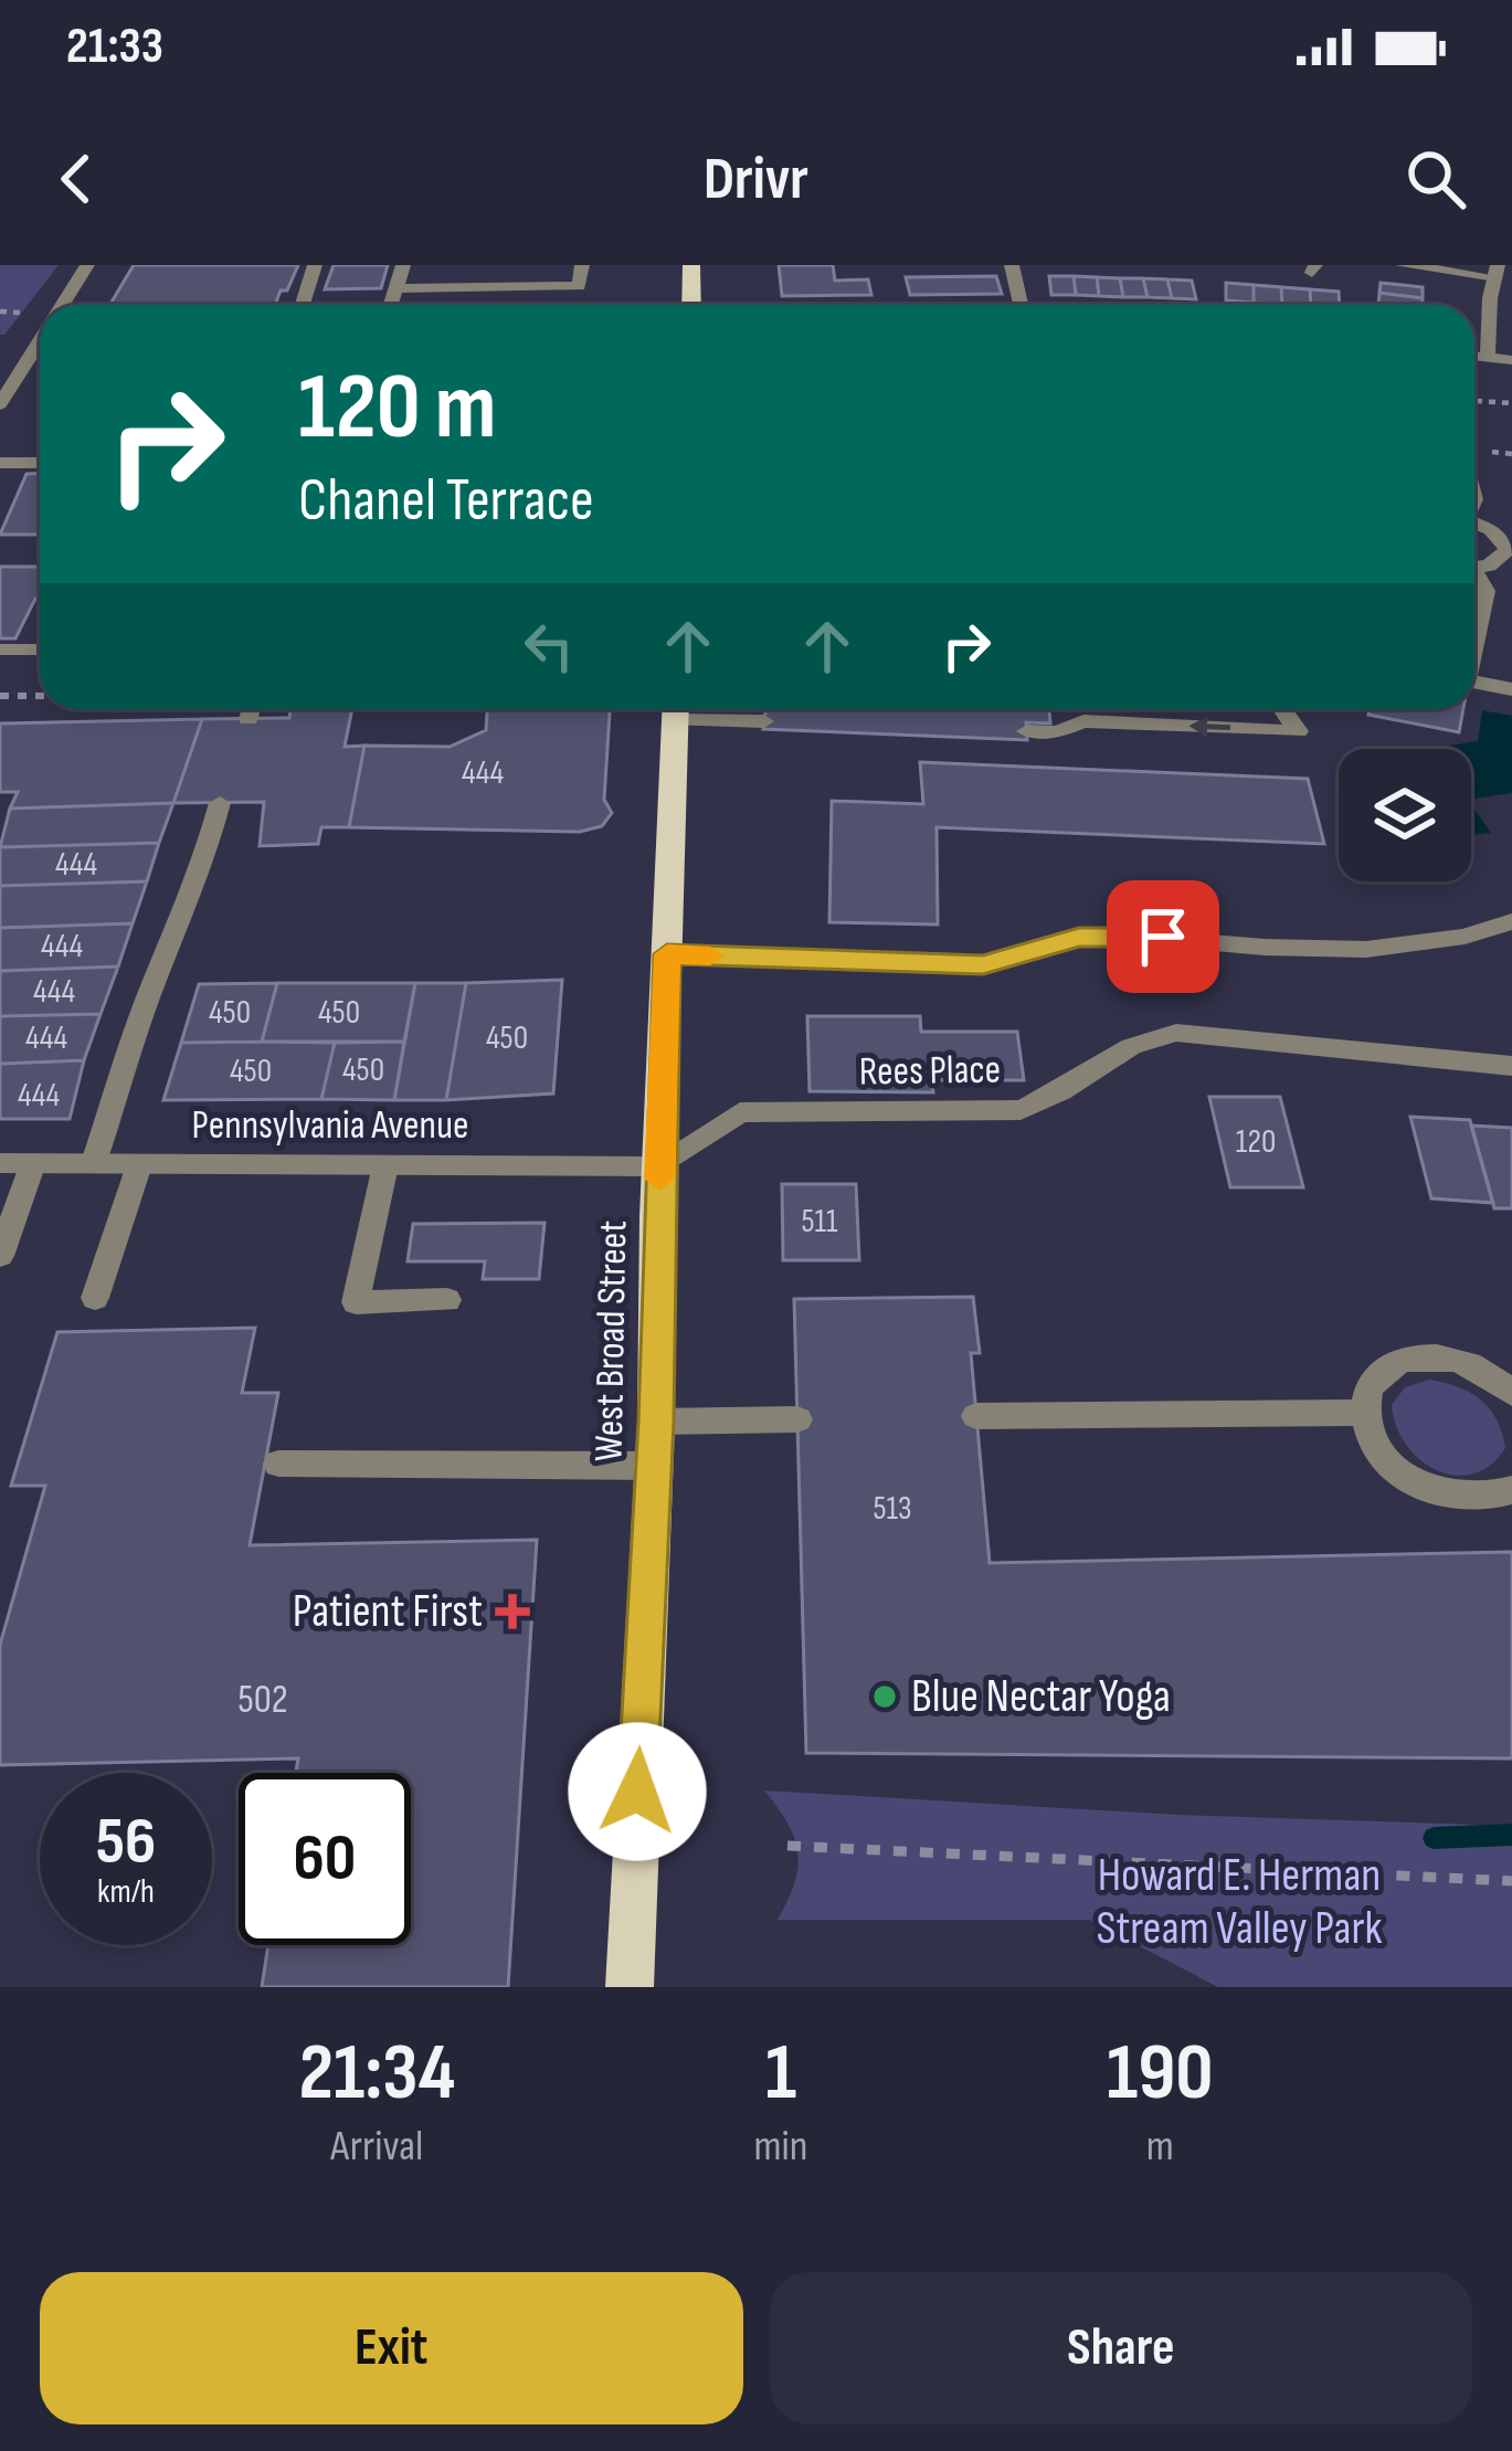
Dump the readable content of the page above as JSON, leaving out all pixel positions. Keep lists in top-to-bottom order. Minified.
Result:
{"streets":{"main road":["West Broad Street"],"street":["Rees Place","Pennsylvania Avenue"]},"crossings":[["Rees Place","Pennsylvania Avenue"],["Rees Place","West Broad Street"],["Pennsylvania Avenue","West Broad Street"]],"parks":["Howard E. Herman Stream Valley Park"],"places":{"health":["Patient First"],"other":["Blue Nectar Yoga"]},"house_numbers":["444","444","444","444","450","450","444","450","450","450","444","120","511","513","502"],"page":{"status":"21:33","header":"Drivr","turn":["120 m","Chanel Terrace"],"speed":"56 km/h","limit":"60","eta":["21:34","Arrival","1","min","190","m"],"buttons":["Exit","Share"]}}
